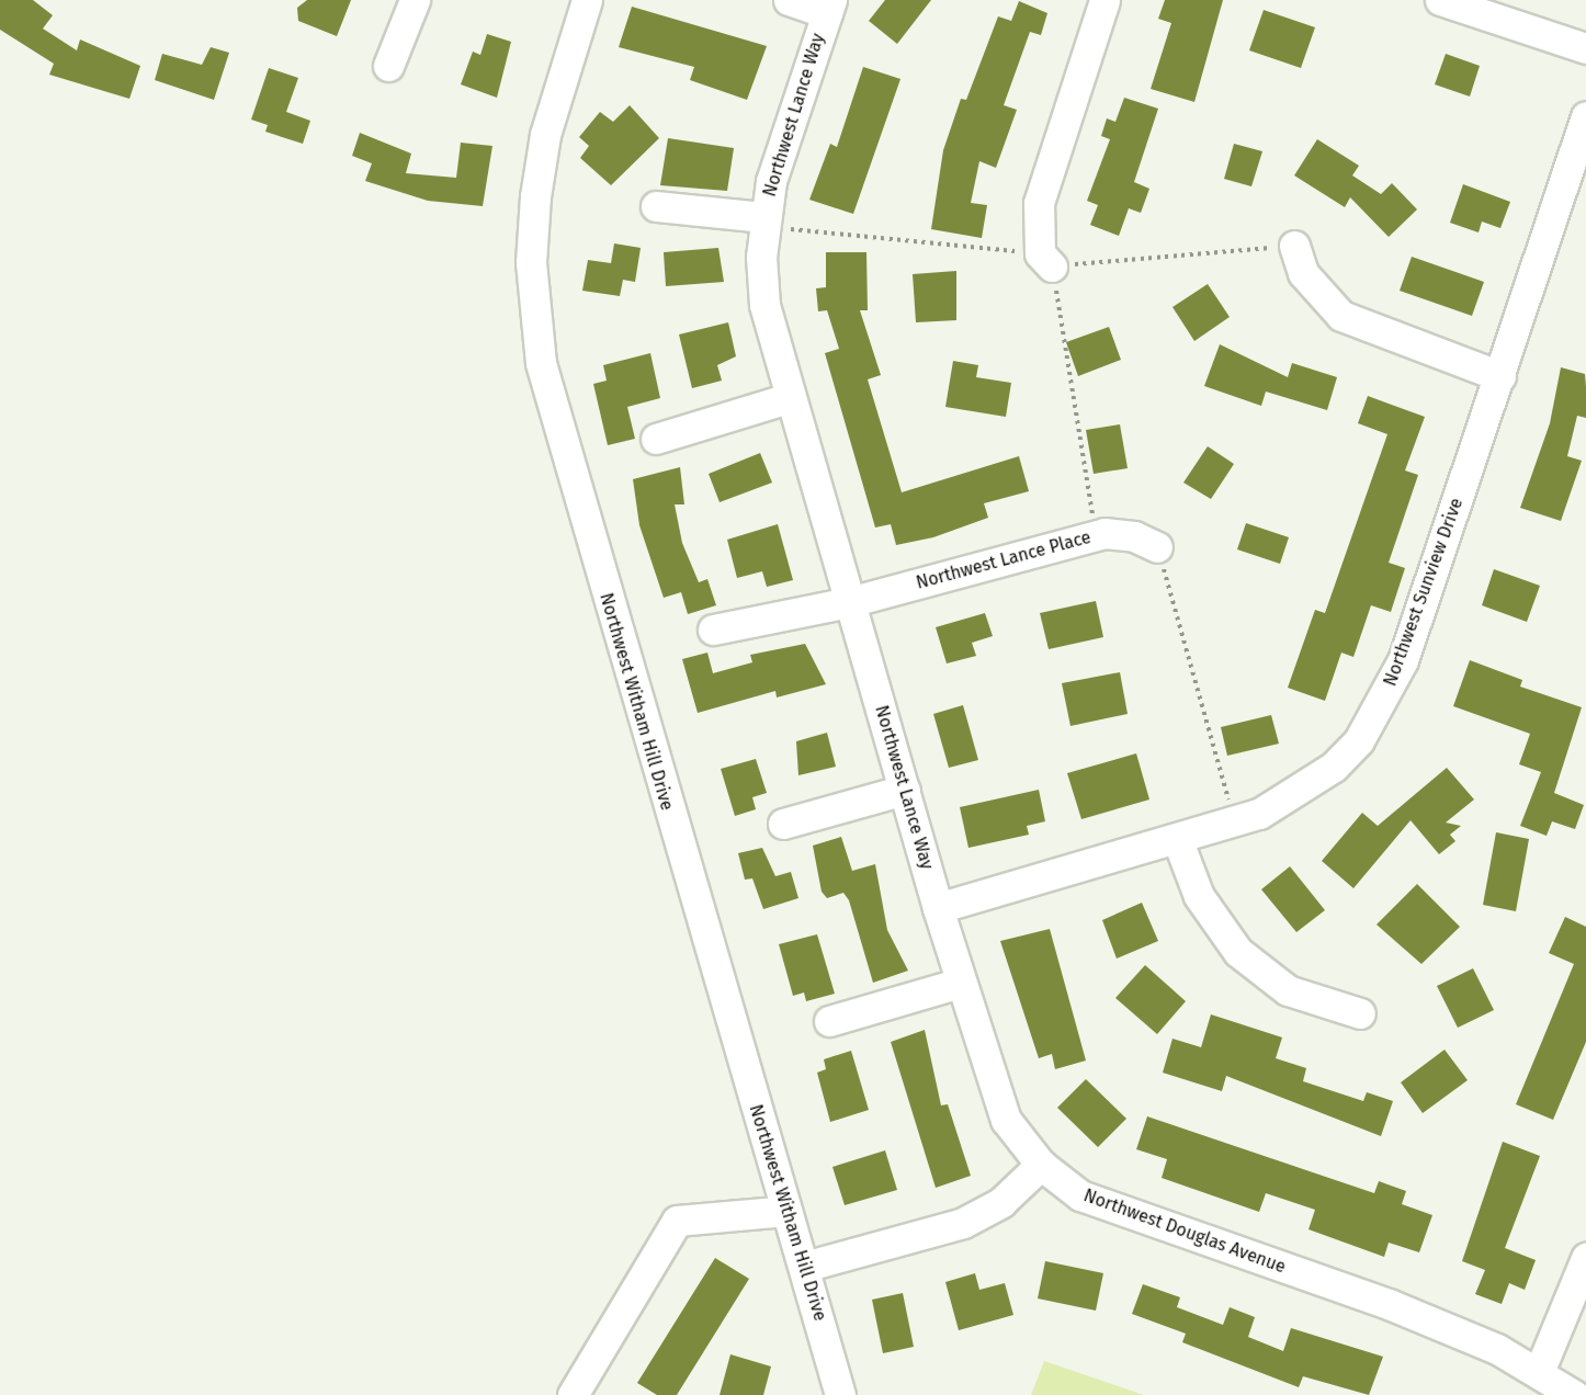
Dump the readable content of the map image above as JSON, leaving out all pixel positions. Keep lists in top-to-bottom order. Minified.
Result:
{"streets":{"street":["Northwest Lance Way","Northwest Lance Place","Northwest Sunview Drive","Northwest Witham Hill Drive","Northwest Douglas Avenue"]},"crossings":[["Northwest Lance Way","Northwest Lance Place"],["Northwest Lance Way","Northwest Sunview Drive"],["Northwest Lance Way","Northwest Douglas Avenue"]]}
